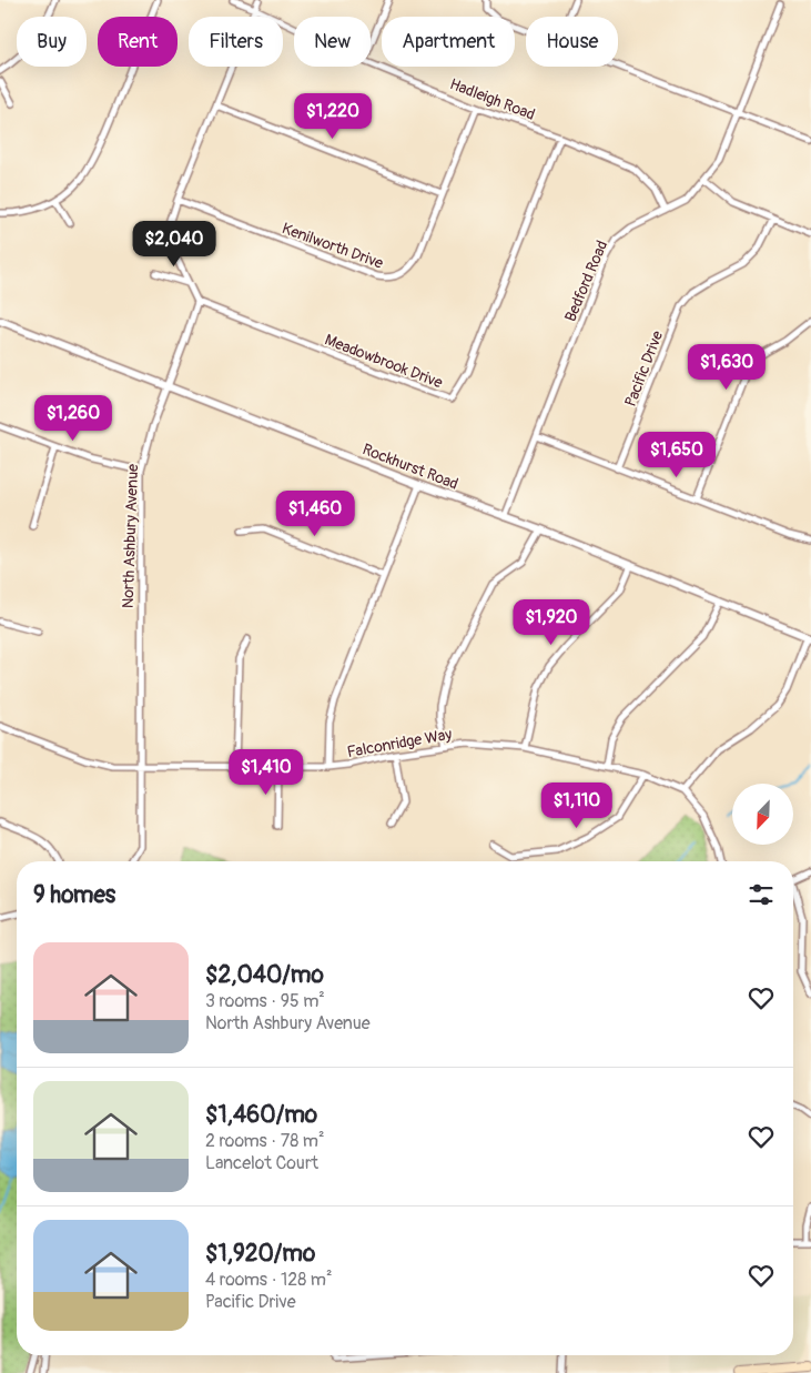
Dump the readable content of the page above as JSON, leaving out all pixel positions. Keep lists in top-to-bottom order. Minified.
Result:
{"streets":{"street":["Hadleigh Road","Kenilworth Drive","Bedford Road","Meadowbrook Drive","Pacific Drive","Rockhurst Road","North Ashbury Avenue","Falconridge Way"]},"crossings":[["Hadleigh Road","Kenilworth Drive"],["Hadleigh Road","Bedford Road"],["Hadleigh Road","Meadowbrook Drive"],["Bedford Road","Rockhurst Road"],["Meadowbrook Drive","North Ashbury Avenue"],["Rockhurst Road","North Ashbury Avenue"],["North Ashbury Avenue","Falconridge Way"]],"north":"bottom left","page":{"chip":["Buy","Rent","Filters","New","Apartment","House"],"price":["$1,220","$2,040","$1,630","$1,260","$1,650","$1,460","$1,920","$1,410","$1,110"],"heading":"9 homes","list":[{"name":"$2,040/mo","note":"3 rooms · 95 m² · North Ashbury Avenue"},{"name":"$1,460/mo","note":"2 rooms · 78 m² · Lancelot Court"},{"name":"$1,920/mo","note":"4 rooms · 128 m² · Pacific Drive"}]}}
